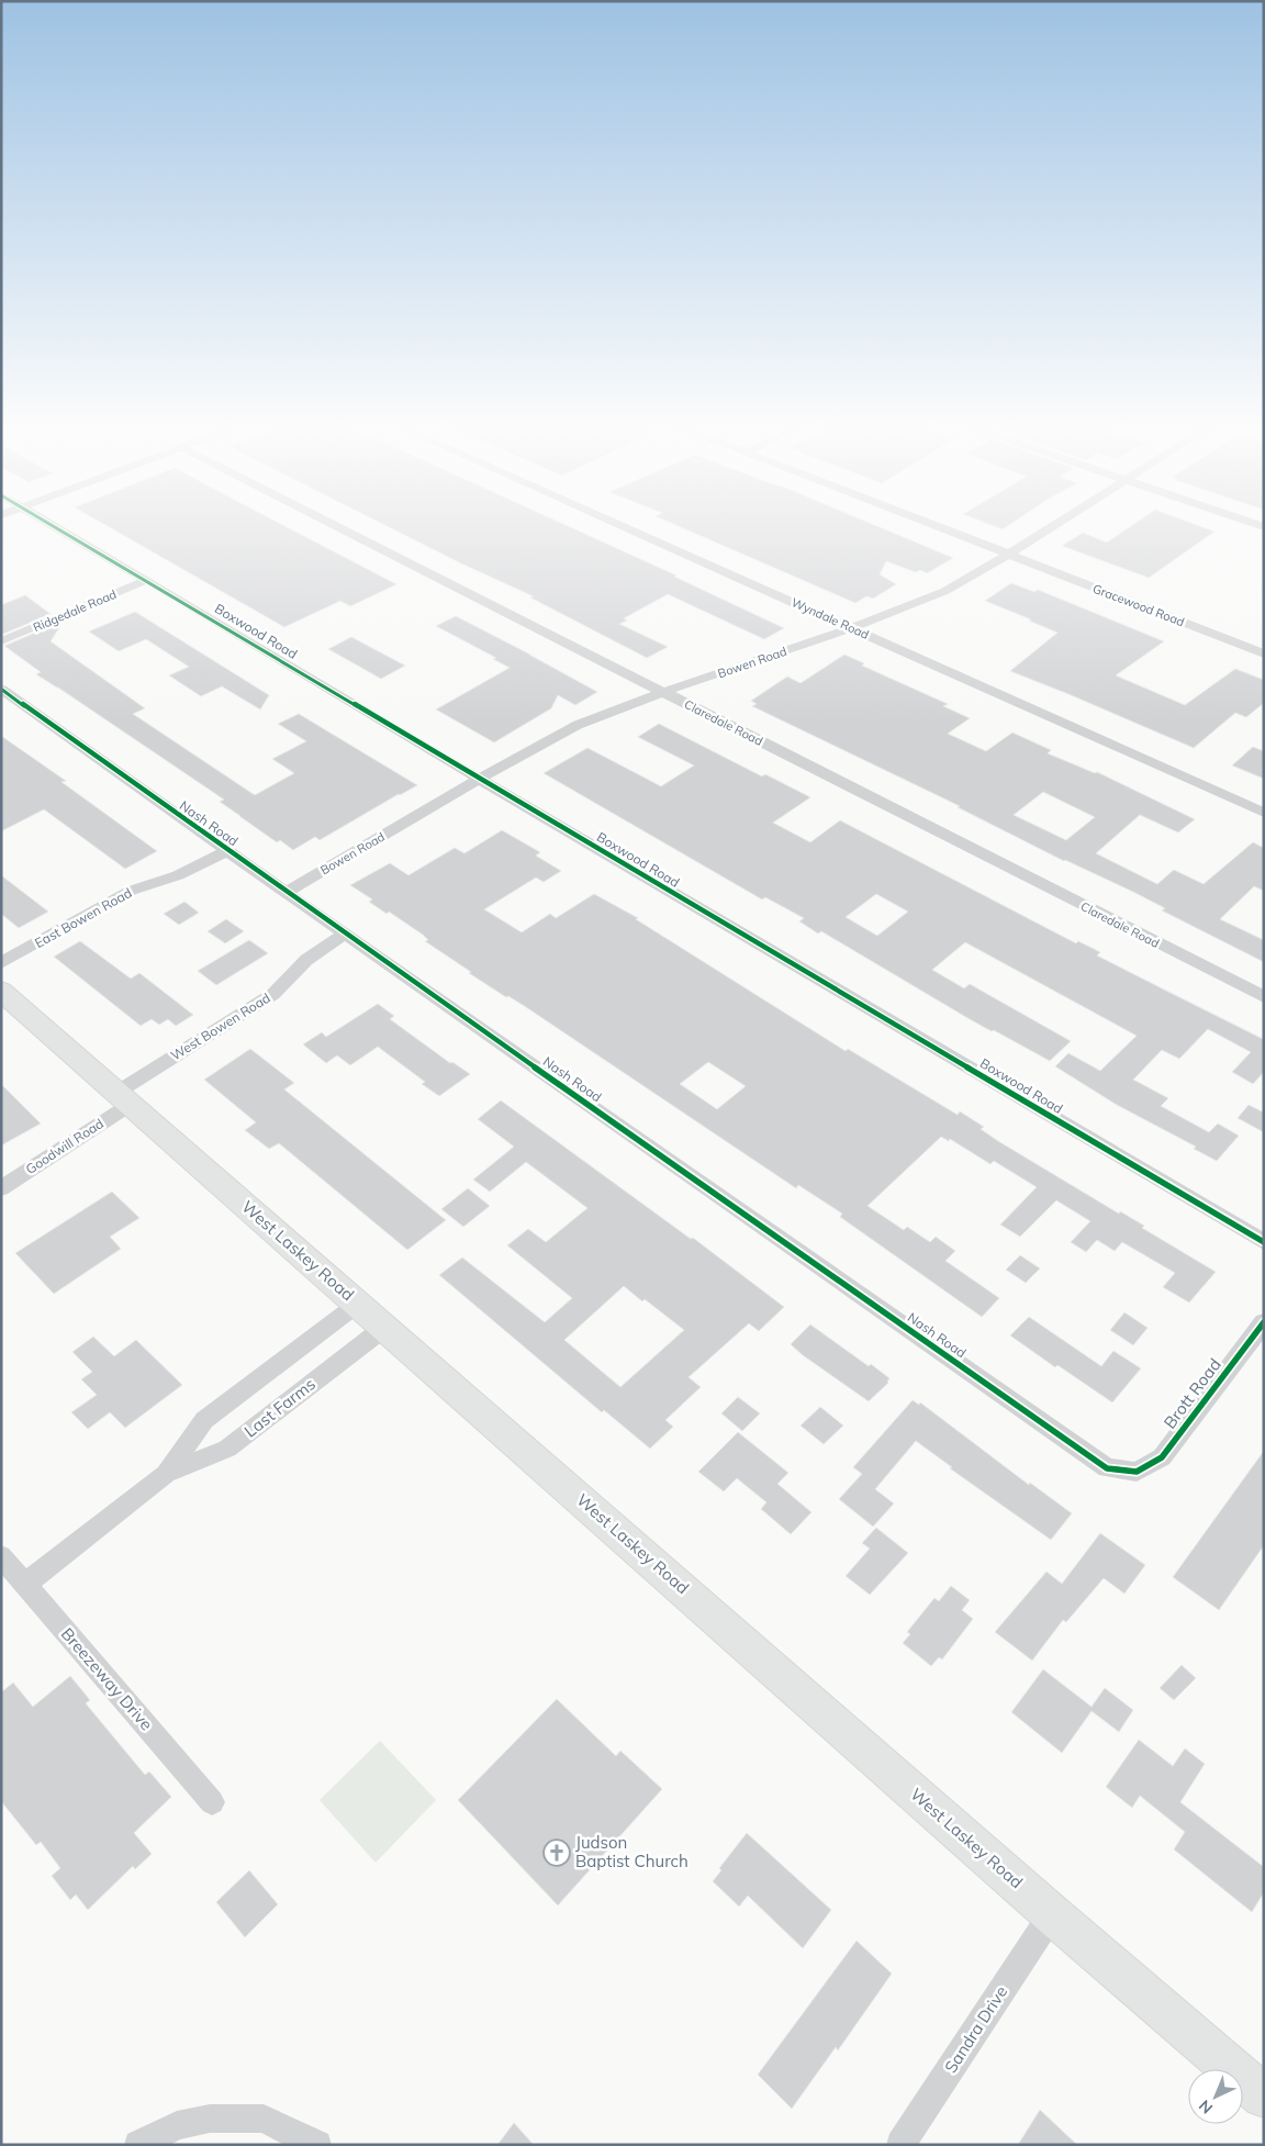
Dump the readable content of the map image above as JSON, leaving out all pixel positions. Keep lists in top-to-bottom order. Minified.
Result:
{"streets":{"main road":["West Laskey Road"],"street":["Gracewood Road","Ridgedale Road","Wyndale Road","Boxwood Road","Bowen Road","Claredale Road","Nash Road","East Bowen Road","West Bowen Road","Goodwill Road","Brott Road","Last Farms","Breezeway Drive","Sandra Drive"]},"crossings":[["Gracewood Road","Bowen Road"],["Ridgedale Road","Boxwood Road"],["Wyndale Road","Bowen Road"],["Boxwood Road","Bowen Road"],["Bowen Road","Claredale Road"],["Bowen Road","Nash Road"],["Nash Road","East Bowen Road"],["Nash Road","West Bowen Road"],["Nash Road","Brott Road"],["West Bowen Road","Goodwill Road"],["West Bowen Road","West Laskey Road"],["Goodwill Road","West Laskey Road"],["West Laskey Road","Last Farms"],["West Laskey Road","Sandra Drive"],["Last Farms","Breezeway Drive"]],"places":{"church":["Judson Baptist Church"]},"north":"bottom left"}
